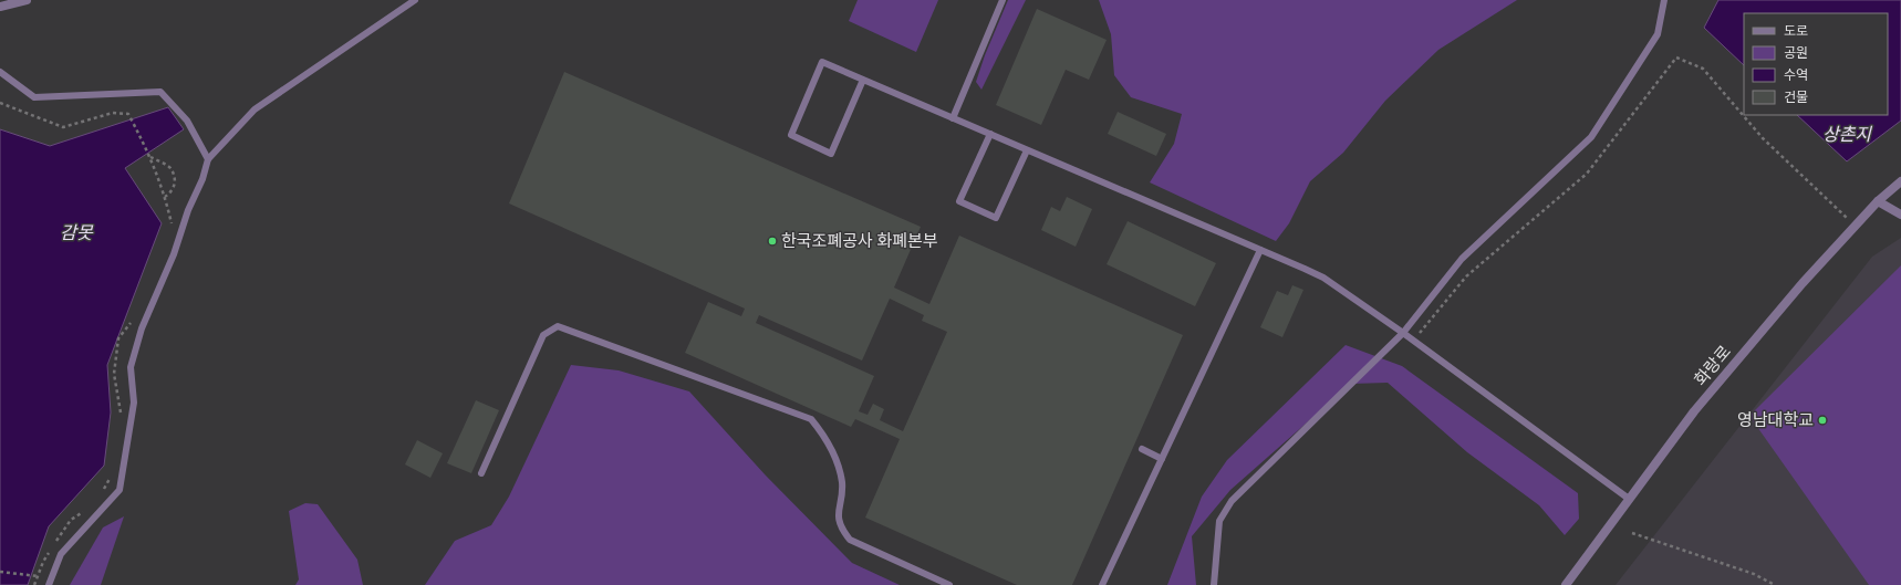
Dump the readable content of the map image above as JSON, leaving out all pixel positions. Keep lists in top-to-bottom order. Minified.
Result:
{"streets":{"street":["화랑로"]},"water":["상촌지","감못"],"places":["한국조폐공사 화폐본부","영남대학교"],"legend":["도로","공원","수역","건물"]}
